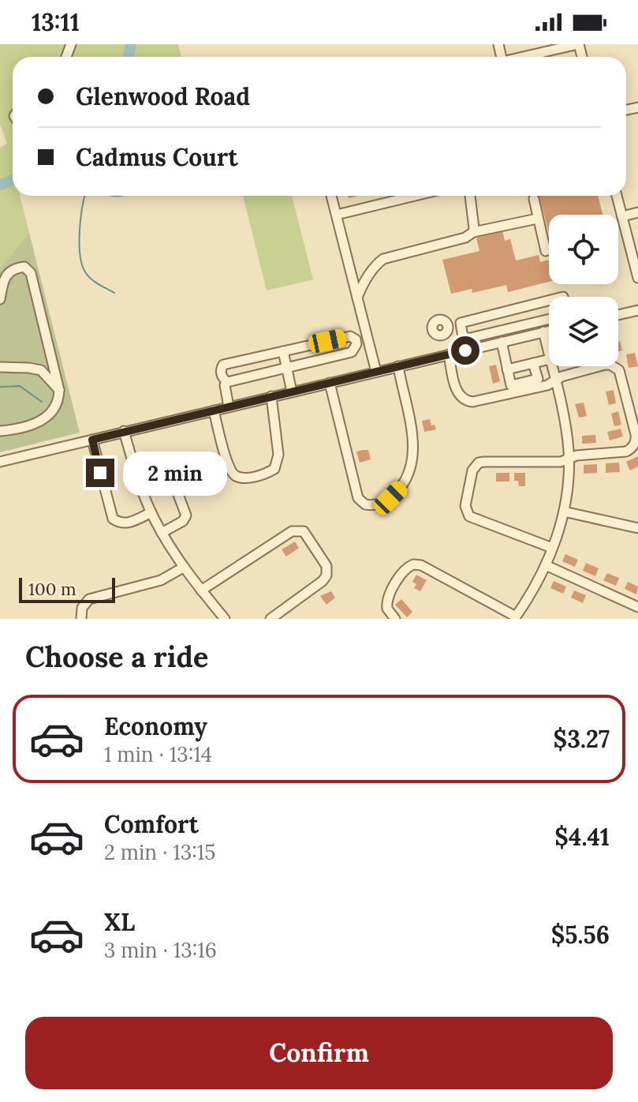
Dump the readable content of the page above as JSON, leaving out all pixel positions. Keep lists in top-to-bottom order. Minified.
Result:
{"scale_bar":"100 m","page":{"status":"13:11","banner":["Glenwood Road","Cadmus Court"],"bubble":"2 min","scale":"100 m","heading":"Choose a ride","list":[{"name":"Economy","note":"1 min · 13:14","value":"$3.27"},{"name":"Comfort","note":"2 min · 13:15","value":"$4.41"},{"name":"XL","note":"3 min · 13:16","value":"$5.56"}],"buttons":"Confirm"}}
